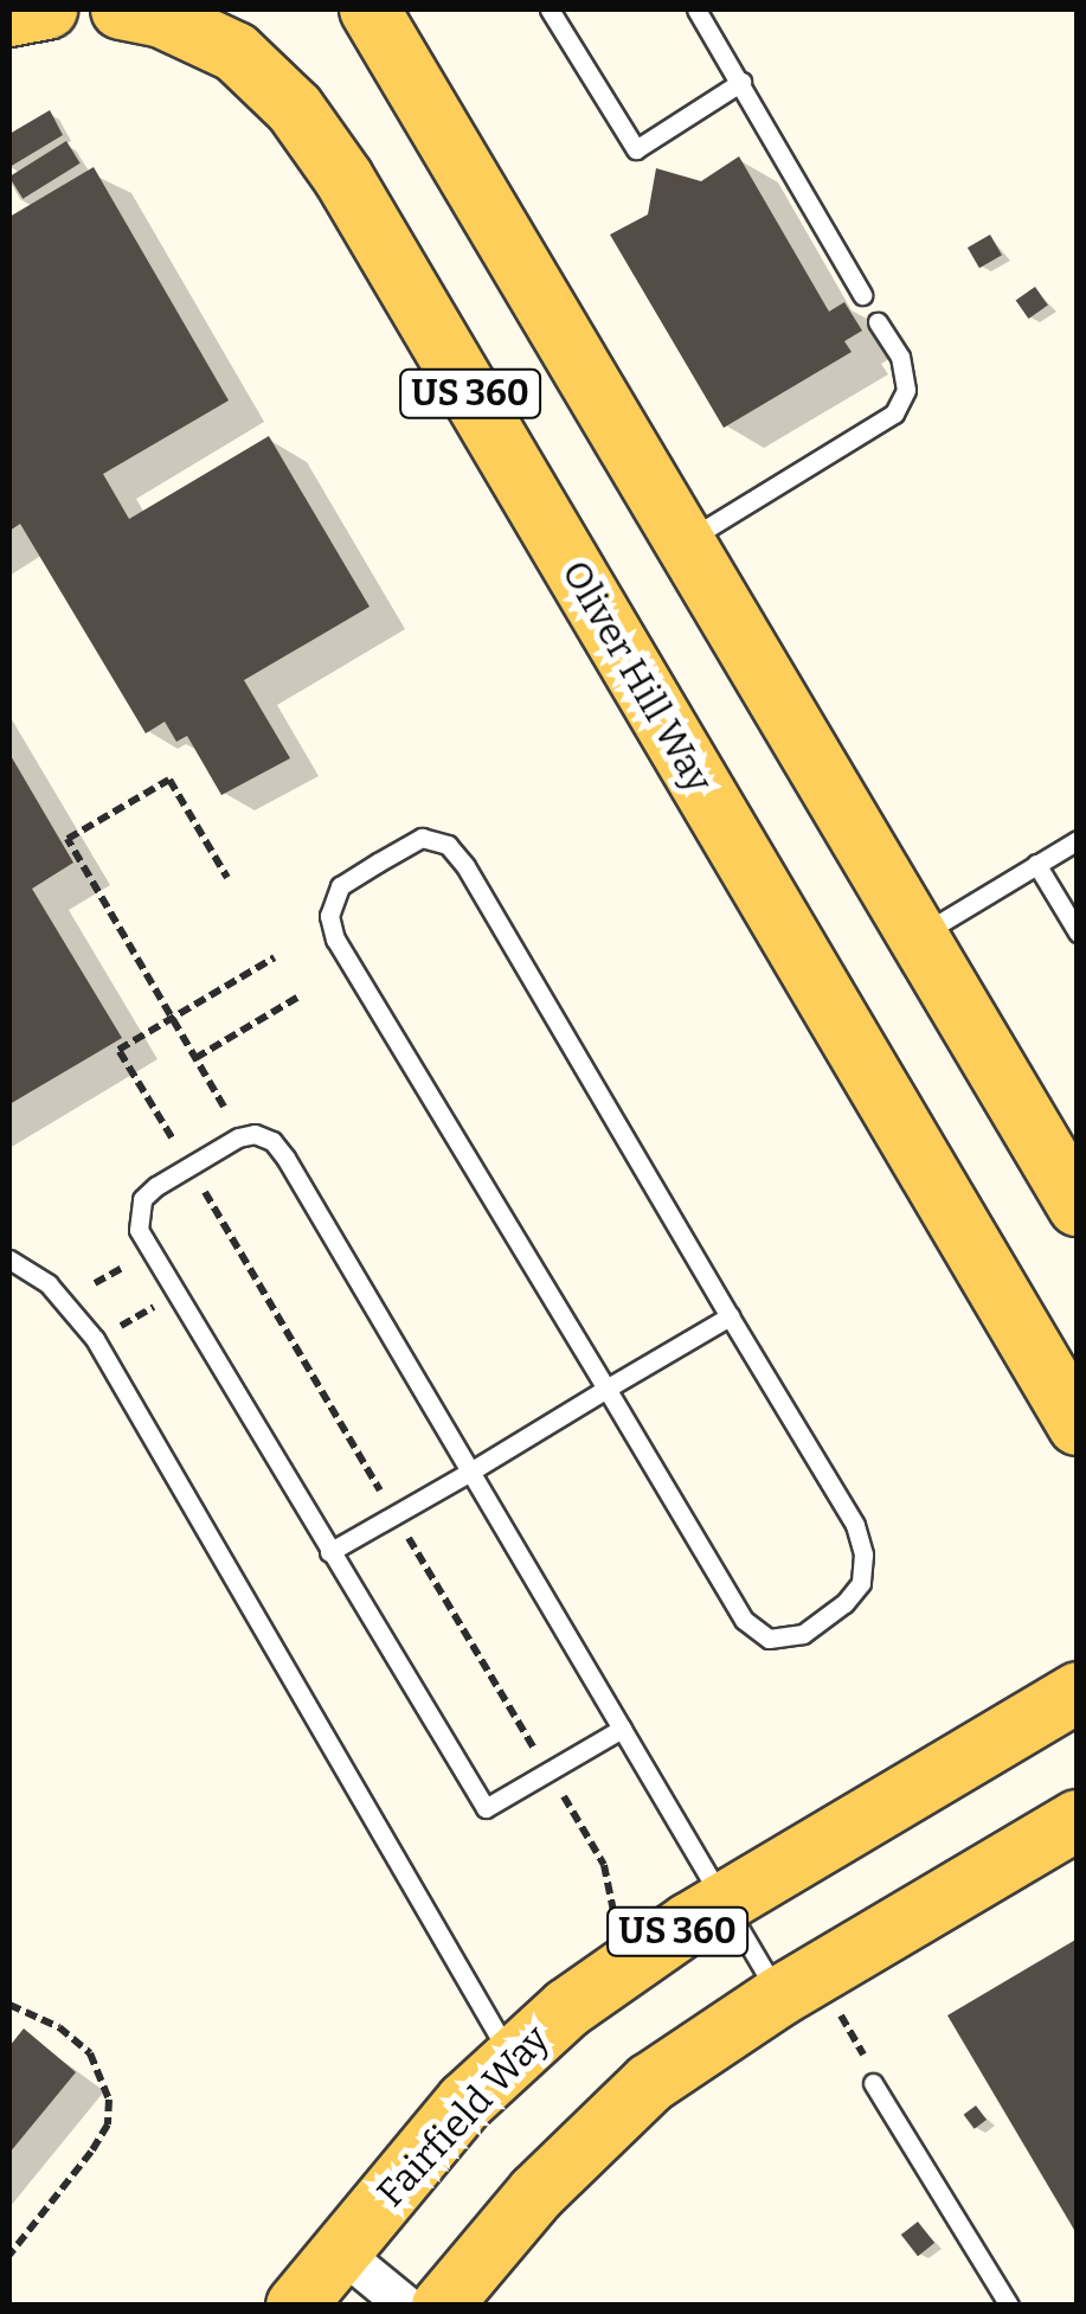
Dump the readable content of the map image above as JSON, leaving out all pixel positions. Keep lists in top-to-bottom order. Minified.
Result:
{"streets":{"main road":["US 360","Oliver Hill Way","Fairfield Way"]}}
